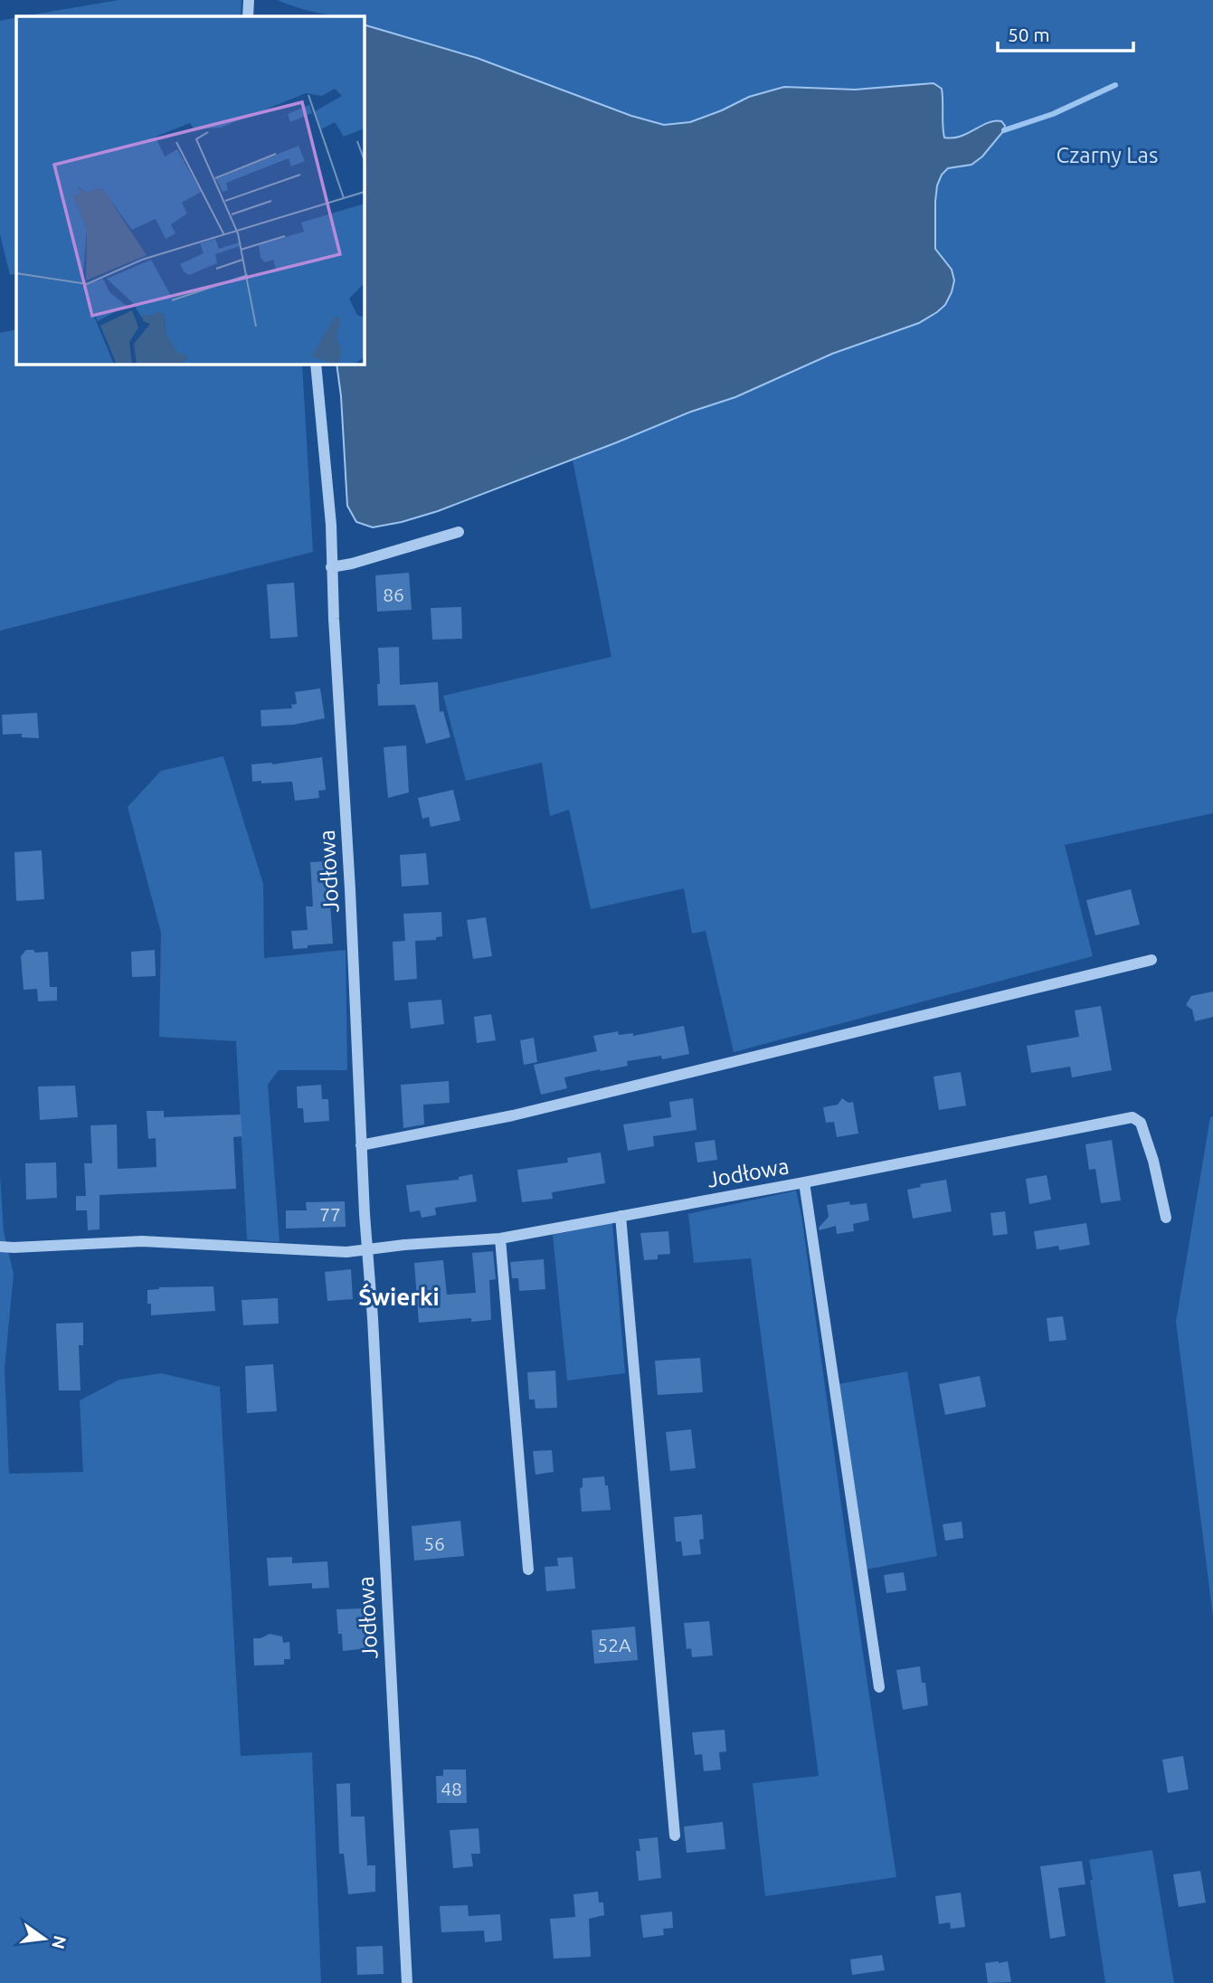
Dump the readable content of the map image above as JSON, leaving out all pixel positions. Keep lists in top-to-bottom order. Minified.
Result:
{"streets":{"street":["Jodłowa"]},"districts":["Świerki"],"parks":["Czarny Las"],"house_numbers":["86","77","56","52A","48"],"scale_bar":"50 m","north":"right"}
